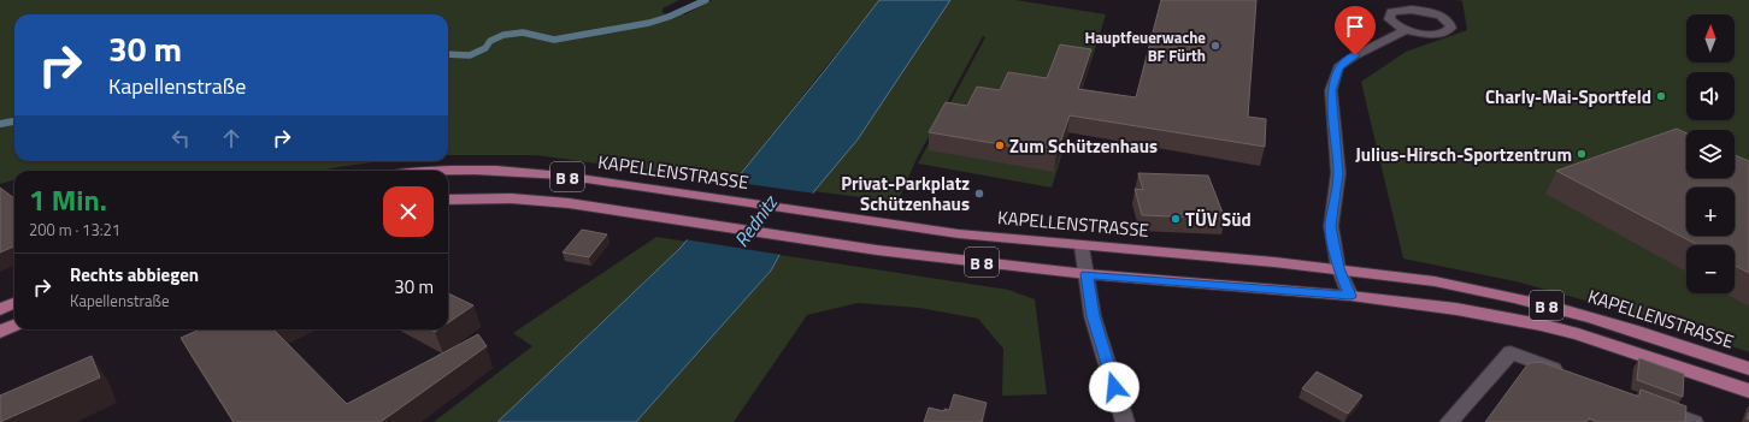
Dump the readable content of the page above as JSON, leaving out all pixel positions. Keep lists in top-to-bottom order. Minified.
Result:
{"streets":{"main road":["KAPELLENSTRASSE","B 8"]},"water":["Rednitz"],"places":["Hauptfeuerwache BF Fürth","Charly-Mai-Sportfeld","Zum Schützenhaus","Julius-Hirsch-Sportzentrum","Privat-Parkplatz Schützenhaus","TÜV Süd"],"north":"top","page":{"map_buttons":["+","−"],"turn":["30 m","Kapellenstraße"],"heading":["1 Min.","200 m · 13:21"],"list":[{"name":"Rechts abbiegen","note":"Kapellenstraße","value":"30 m"}]}}
